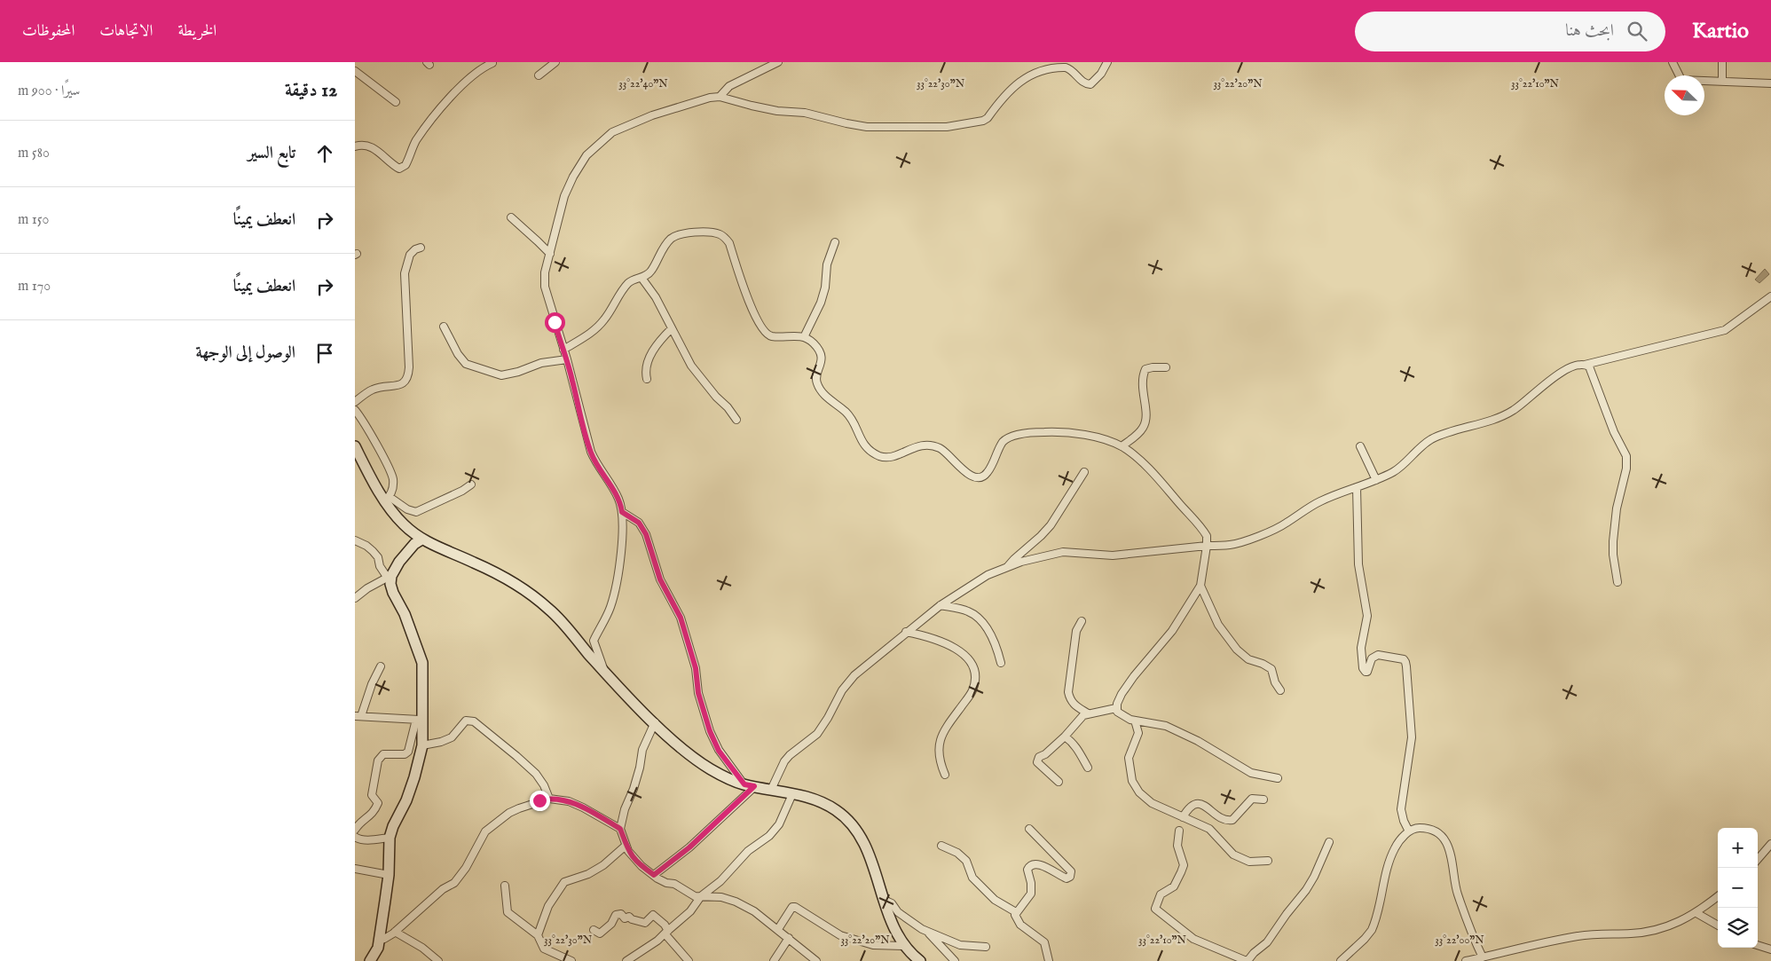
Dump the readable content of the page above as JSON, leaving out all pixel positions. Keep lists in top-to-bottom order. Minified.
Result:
{"north":"top left","page":{"header":"Kartio","search":"ابحث هنا","nav":["الخريطة","الاتجاهات","المحفوظات"],"heading":["12 دقيقة","سيرًا · 900 m"],"list":[["تابع السير","580 m"],["انعطف يمينًا","150 m"],["انعطف يمينًا","170 m"],"الوصول إلى الوجهة"],"map_buttons":["+","−"]},"coordinates":["33°22'40\"N","33°22'30\"N","33°22'20\"N","33°22'10\"N","33°22'00\"N"]}
